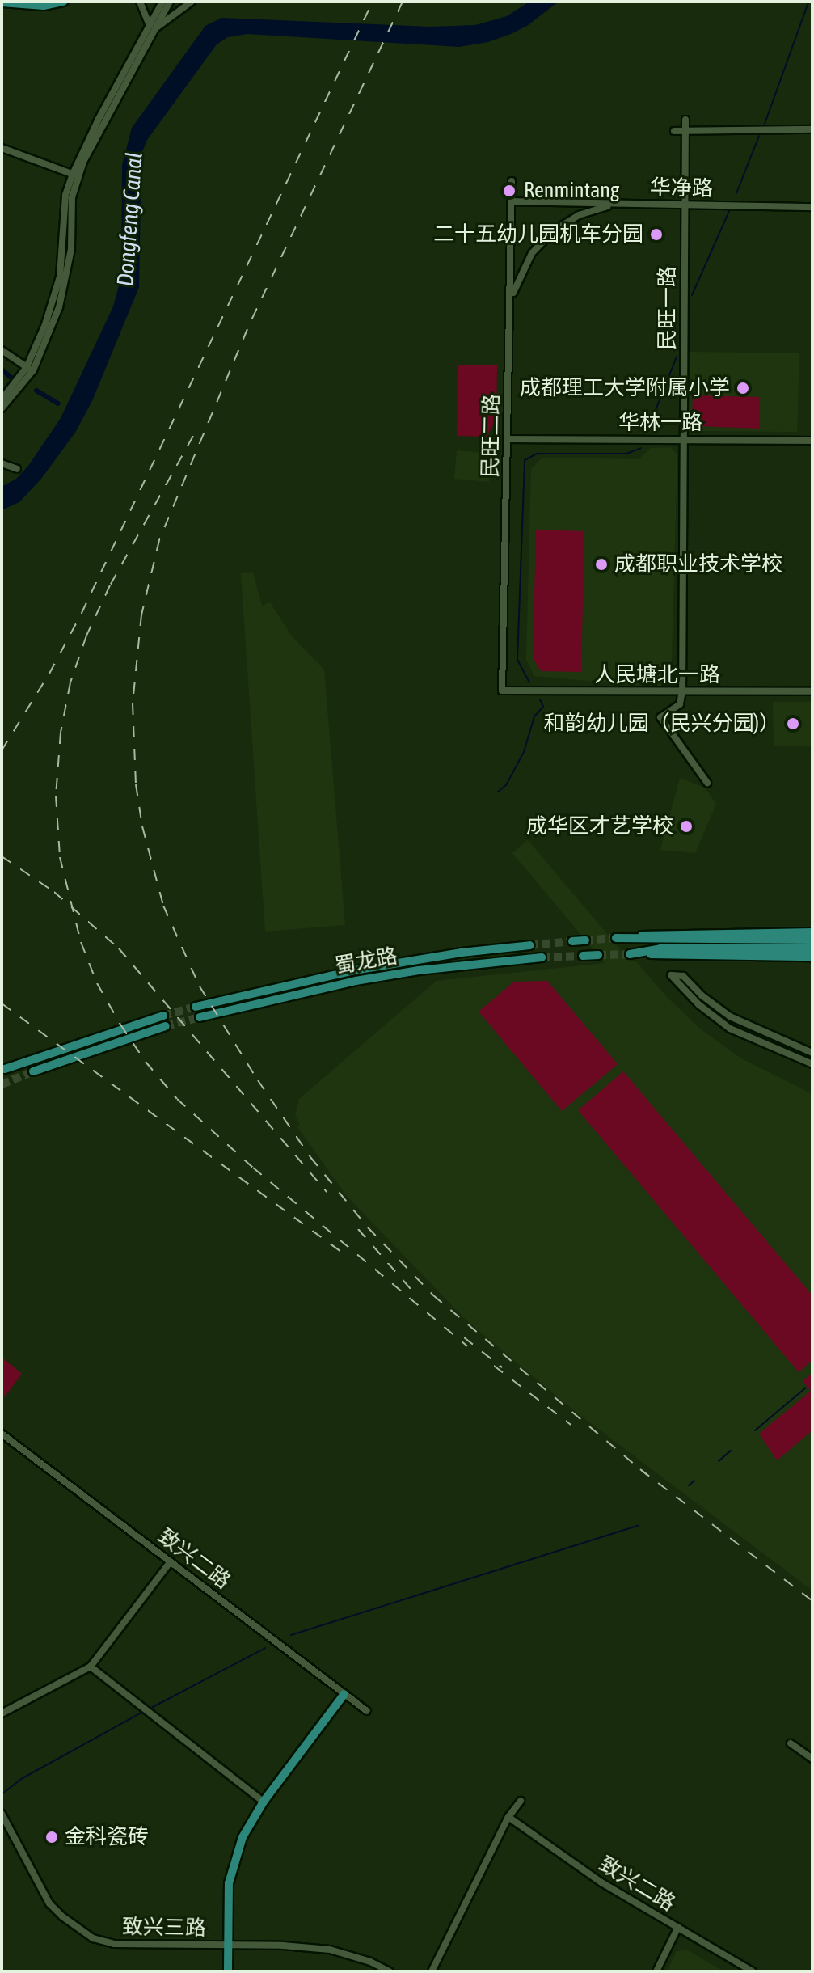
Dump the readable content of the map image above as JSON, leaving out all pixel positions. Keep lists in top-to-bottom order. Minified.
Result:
{"streets":{"main road":["蜀龙路"],"street":["华净路","民旺一路","华林一路","民旺二路","人民塘北一路","致兴二路","致兴三路"]},"crossings":[["华净路","民旺一路"],["华净路","民旺二路"],["民旺一路","华林一路"],["民旺一路","人民塘北一路"],["华林一路","民旺二路"],["民旺二路","人民塘北一路"]],"water":["Dongfeng Canal"],"places":["Renmintang","二十五幼儿园机车分园","成都理工大学附属小学","成都职业技术学校","和韵幼儿园（民兴分园)）","成华区才艺学校","金科瓷砖"]}
